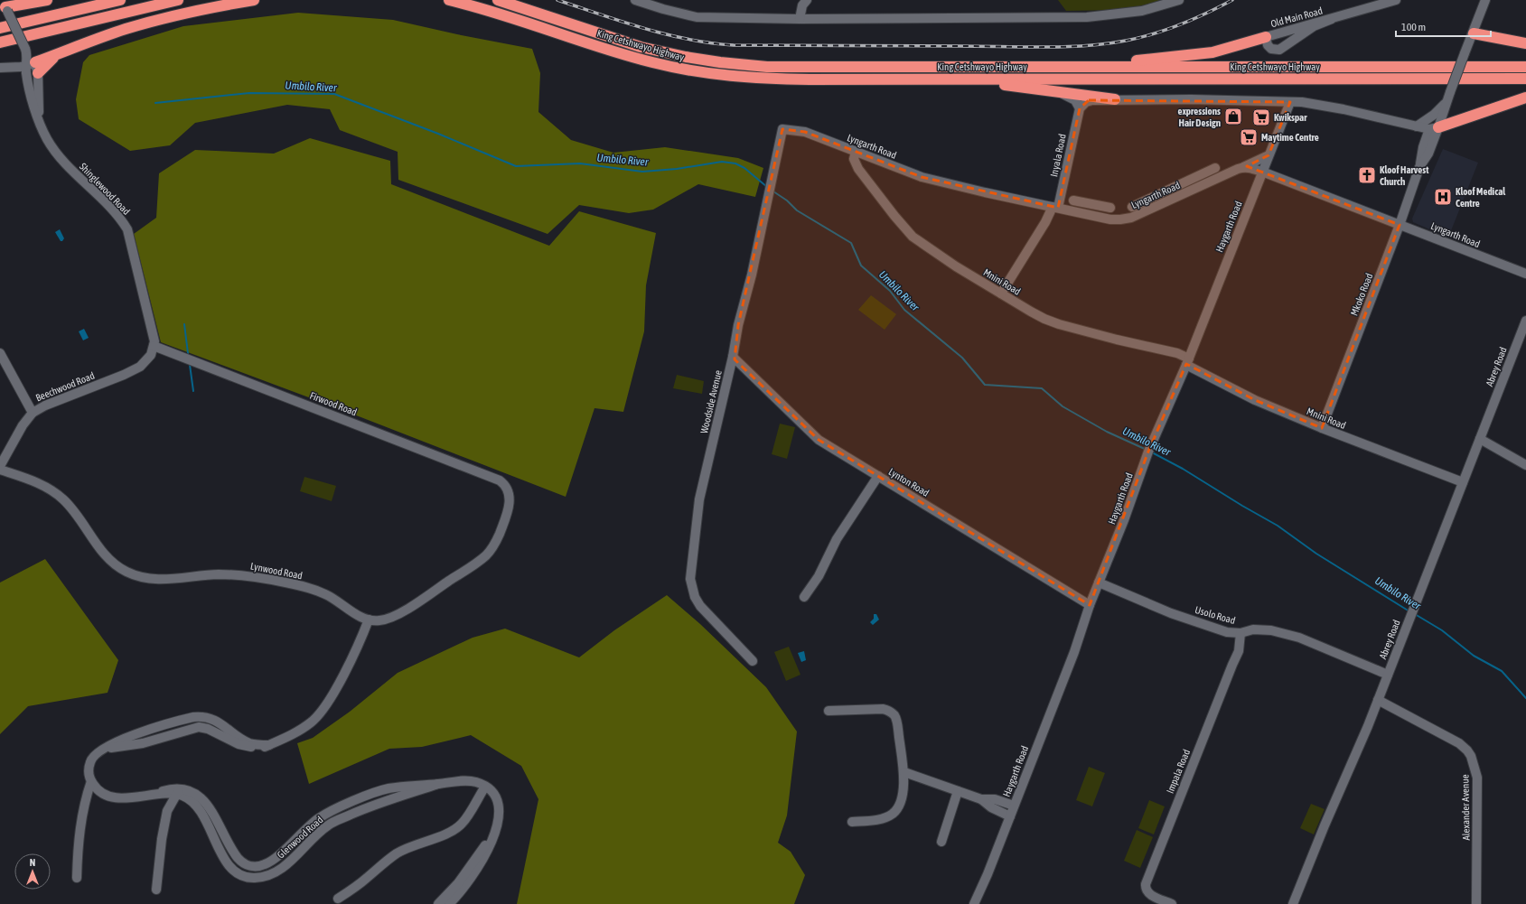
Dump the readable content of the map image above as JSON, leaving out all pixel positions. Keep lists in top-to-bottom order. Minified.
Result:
{"streets":{"highway":["King Cetshwayo Highway"],"street":["Old Main Road","Lyngarth Road","Inyala Road","Shinglewood Road","Haygarth Road","Mnini Road","Mkoko Road","Abrey Road","Beechwood Road","Woodside Avenue","Firwood Road","Lynton Road","Lynwood Road","Usolo Road","Impala Road","Alexander Avenue","Glenwood Road"]},"crossings":[["Lyngarth Road","Inyala Road"],["Lyngarth Road","Haygarth Road"],["Lyngarth Road","Mnini Road"],["Lyngarth Road","Mkoko Road"],["Lyngarth Road","Woodside Avenue"],["Inyala Road","Mnini Road"],["Shinglewood Road","Beechwood Road"],["Shinglewood Road","Firwood Road"],["Haygarth Road","Mnini Road"],["Haygarth Road","Lynton Road"],["Haygarth Road","Usolo Road"],["Mnini Road","Mkoko Road"],["Mnini Road","Abrey Road"],["Abrey Road","Usolo Road"],["Abrey Road","Alexander Avenue"],["Beechwood Road","Firwood Road"],["Woodside Avenue","Lynton Road"],["Firwood Road","Lynwood Road"],["Usolo Road","Impala Road"]],"water":["Umbilo River"],"places":{"shop":["expressions Hair Design"],"supermarket":["Kwikspar","Maytime Centre"],"church":["Kloof Harvest Church"],"hospital":["Kloof Medical Centre"]},"scale_bar":"100 m","north":"top"}
